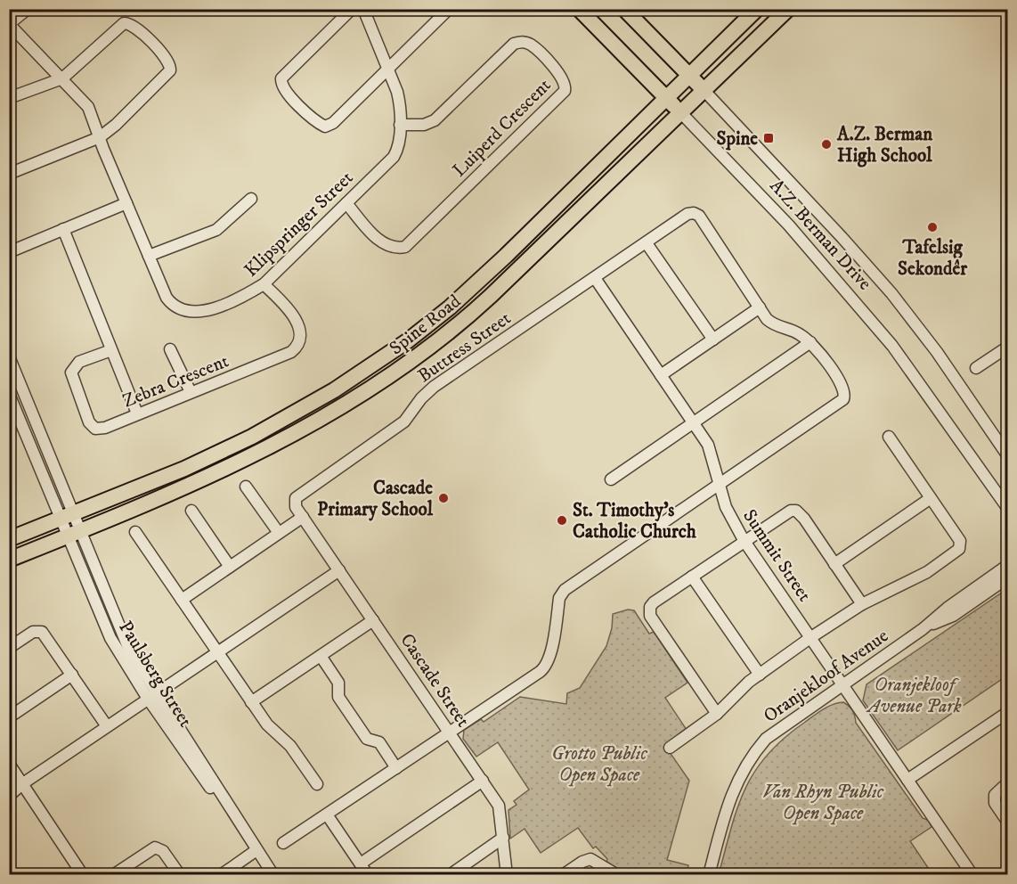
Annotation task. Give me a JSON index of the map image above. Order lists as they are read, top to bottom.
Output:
{
  "streets": {
    "main road": ["A.Z. Berman Drive", "Spine Road"],
    "street": [
      "Luiperd Crescent",
      "Klipspringer Street",
      "Buttress Street",
      "Zebra Crescent",
      "Summit Street",
      "Paulsberg Street",
      "Oranjekloof Avenue",
      "Cascade Street"
    ]
  },
  "crossings": [
    ["Luiperd Crescent", "Klipspringer Street"],
    ["Klipspringer Street", "Zebra Crescent"],
    ["A.Z. Berman Drive", "Spine Road"],
    ["Spine Road", "Paulsberg Street"],
    ["Buttress Street", "Summit Street"],
    ["Buttress Street", "Cascade Street"],
    ["Summit Street", "Oranjekloof Avenue"]
  ],
  "parks": ["Oranjekloof Avenue Park", "Grotto Public Open Space", "Van Rhyn Public Open Space"],
  "places": {
    "transit": ["Spine"],
    "other": [
      "A.Z. Berman High School",
      "Tafelsig Sekondêr",
      "Cascade Primary School",
      "St. Timothy's Catholic Church"
    ]
  }
}
